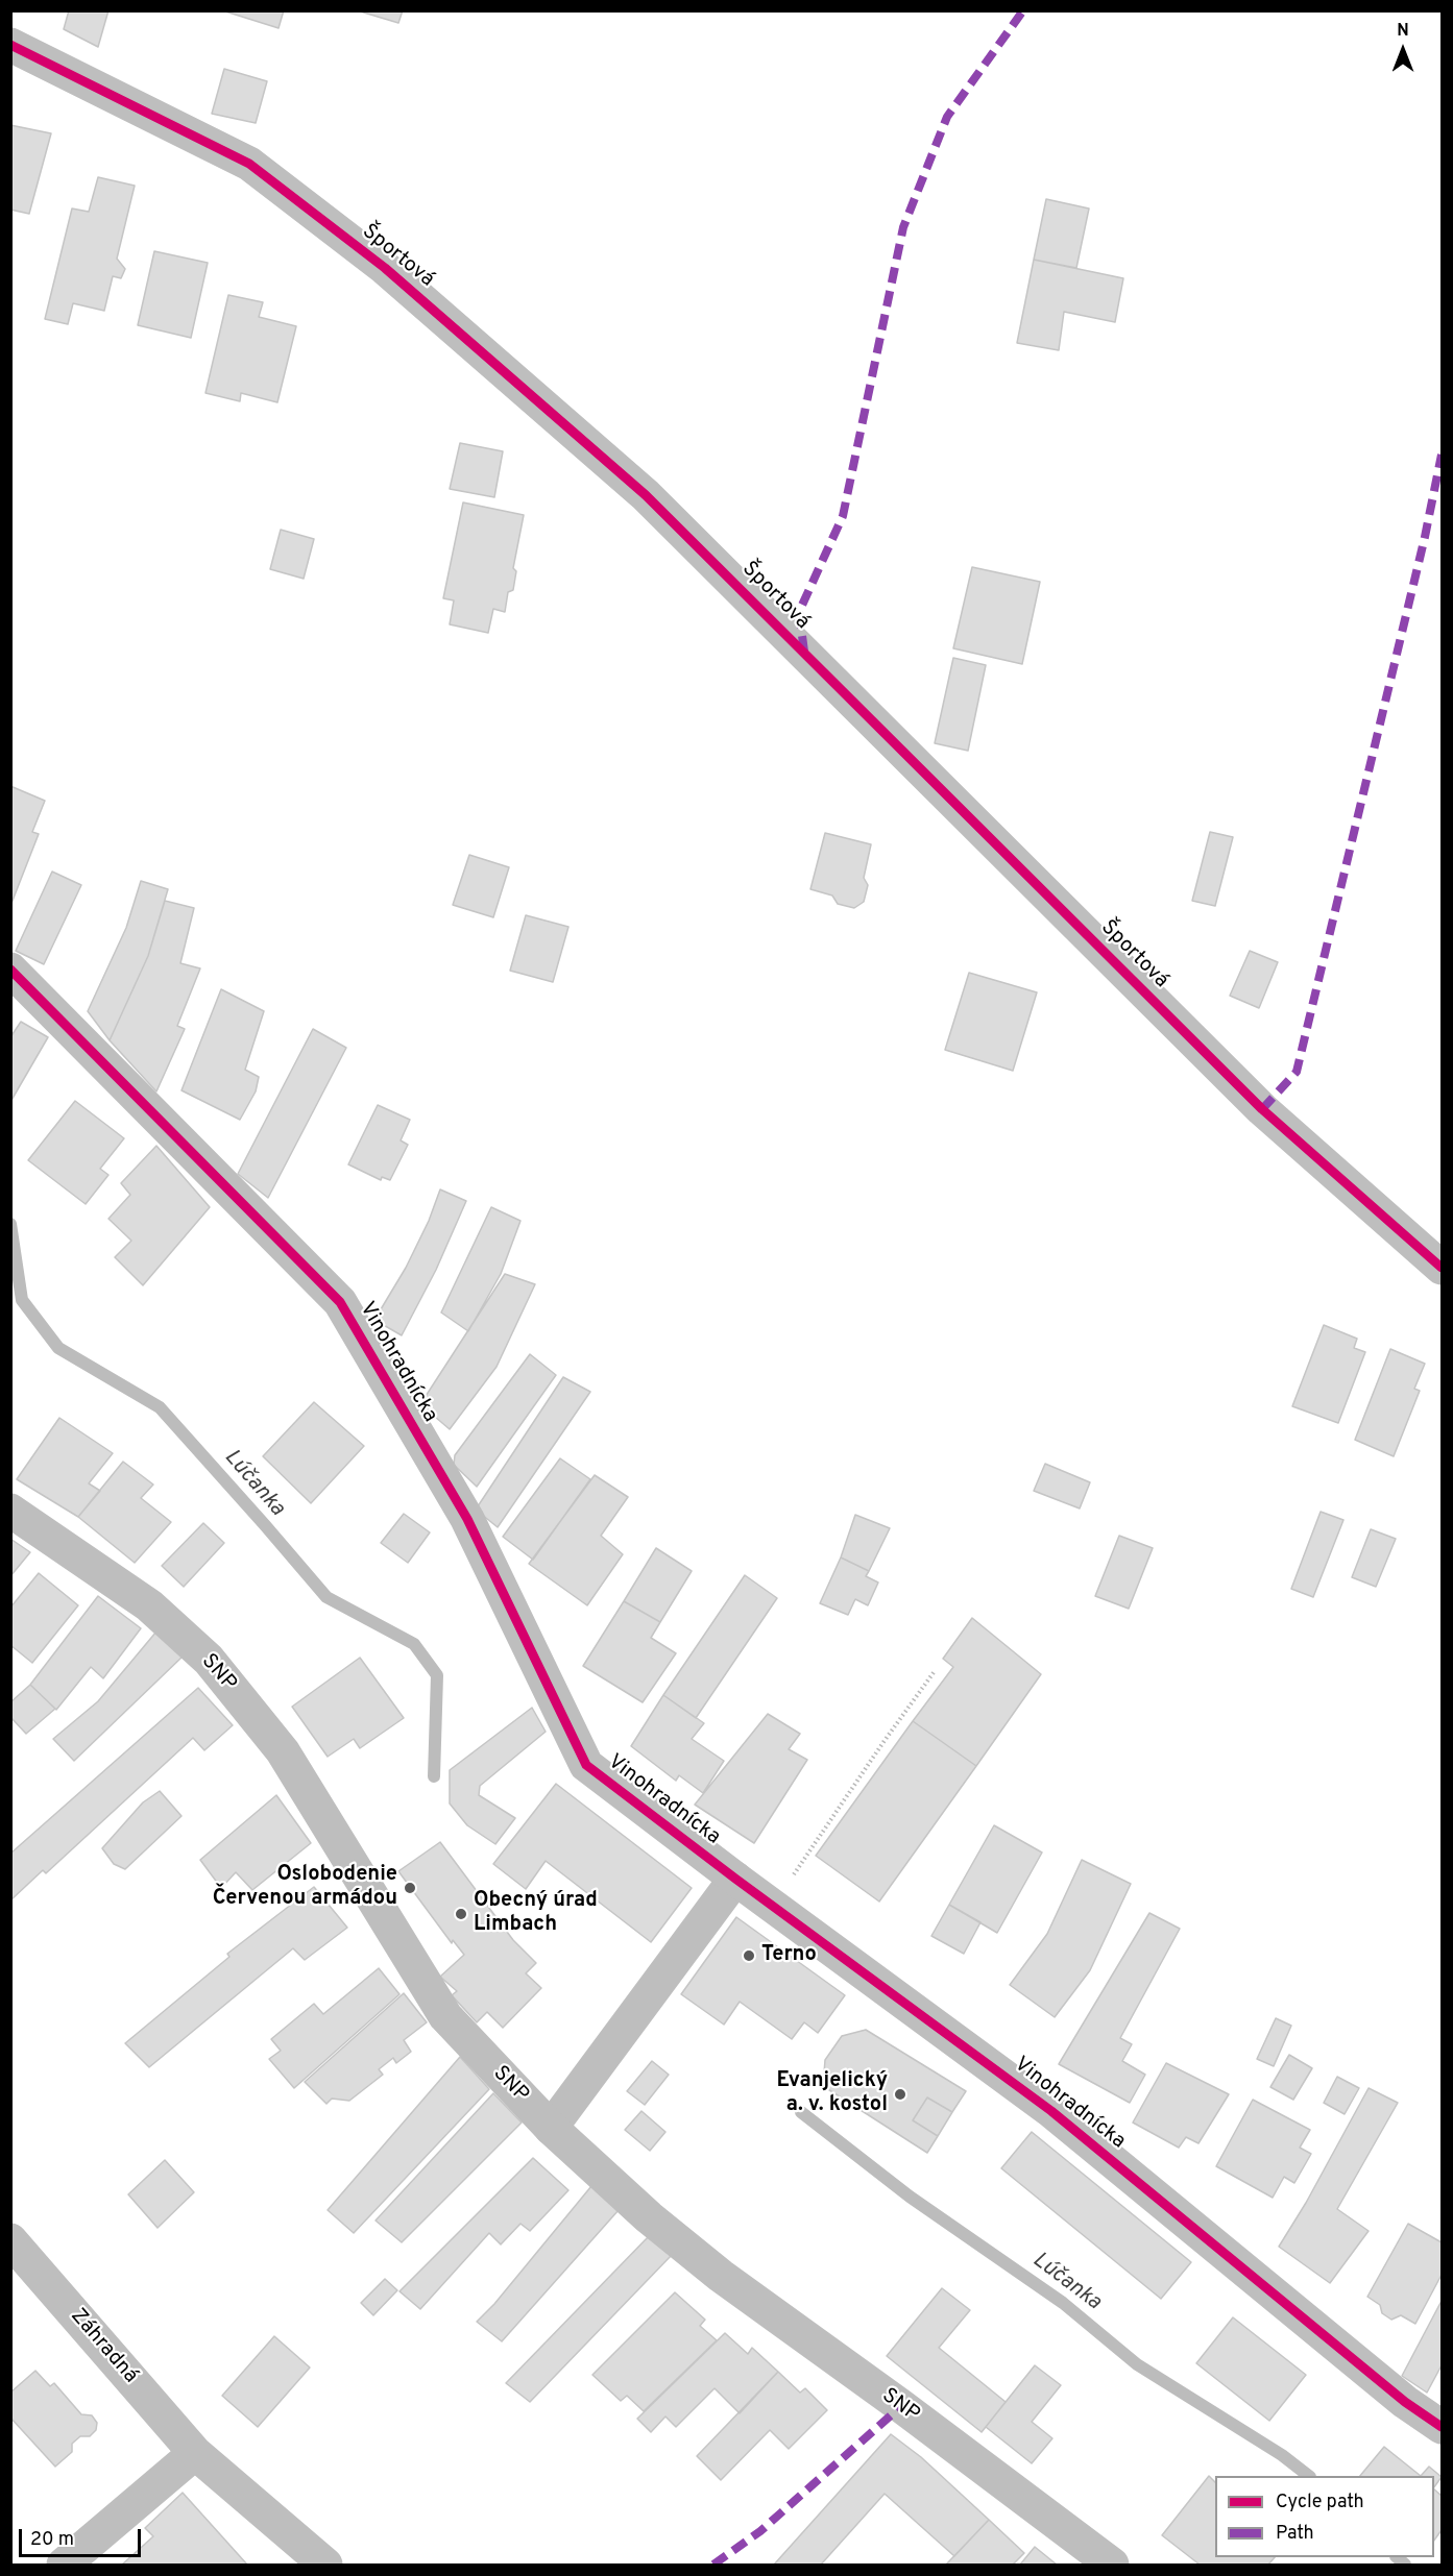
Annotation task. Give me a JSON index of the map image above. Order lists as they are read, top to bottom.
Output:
{
  "streets": {
    "street": [
      "Športová",
      "Vinohradnícka",
      "SNP",
      "Záhradná"
    ]
  },
  "water": ["Lúčanka"],
  "places": [
    "Oslobodenie Červenou armádou",
    "Obecný úrad Limbach",
    "Terno",
    "Evanjelický a. v. kostol"
  ],
  "legend": ["Cycle path", "Path"],
  "scale_bar": "20 m",
  "north": "top"
}
